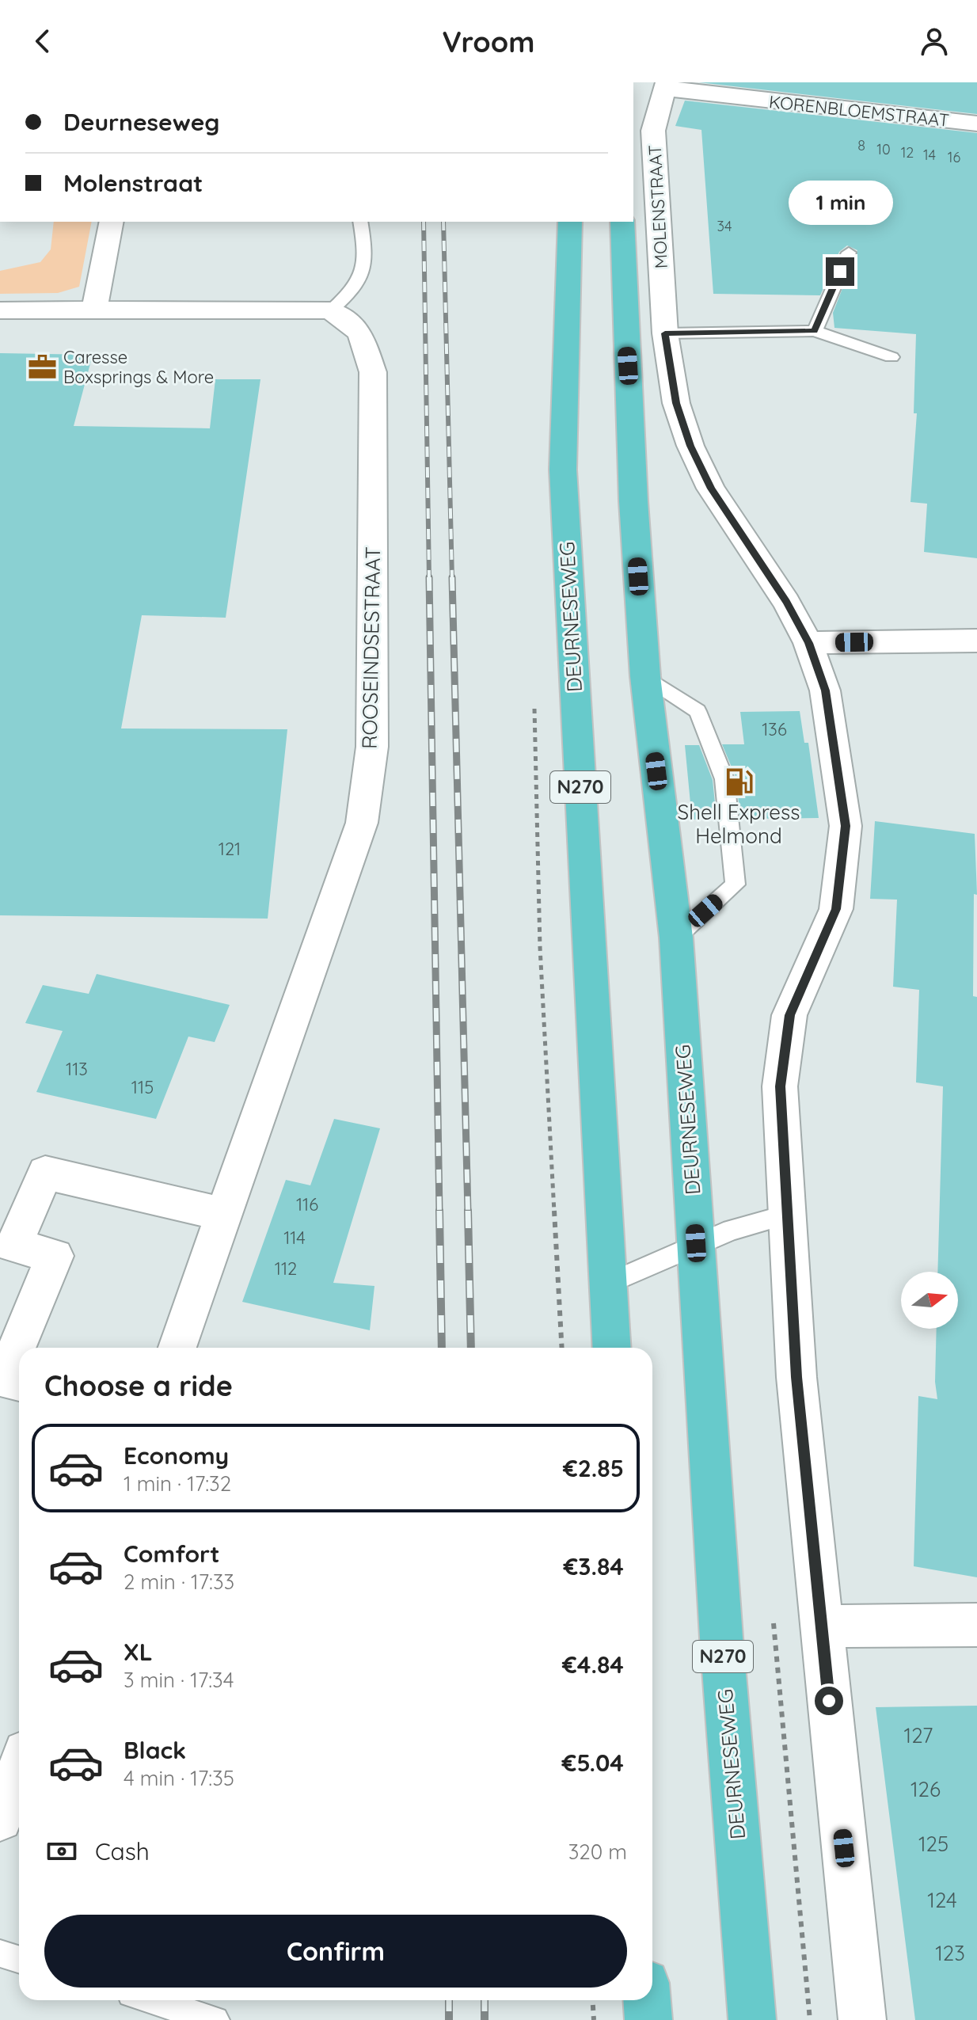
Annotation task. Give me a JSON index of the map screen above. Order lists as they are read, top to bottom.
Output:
{
  "streets": {
    "main road": ["DEURNESEWEG", "N270"],
    "street": ["KORENBLOEMSTRAAT", "MOLENSTRAAT", "ROOSEINDSESTRAAT"]
  },
  "crossings": [
    ["KORENBLOEMSTRAAT", "MOLENSTRAAT"]
  ],
  "places": {
    "office": ["Caresse Boxsprings & More"],
    "fuel station": ["Shell Express Helmond"]
  },
  "house_numbers": [
    "8",
    "10",
    "12",
    "14",
    "16",
    "34",
    "136",
    "121",
    "113",
    "115",
    "116",
    "114",
    "112",
    "127",
    "126",
    "125",
    "124",
    "123"
  ],
  "north": "right",
  "page": {
    "header": "Vroom",
    "banner": ["Deurneseweg", "Molenstraat"],
    "bubble": "1 min",
    "heading": "Choose a ride",
    "list": [
      {
        "name": "Economy",
        "note": "1 min · 17:32",
        "value": "€2.85"
      },
      {
        "name": "Comfort",
        "note": "2 min · 17:33",
        "value": "€3.84"
      },
      {
        "name": "XL",
        "note": "3 min · 17:34",
        "value": "€4.84"
      },
      {
        "name": "Black",
        "note": "4 min · 17:35",
        "value": "€5.04"
      }
    ],
    "pay": ["Cash", "320 m"],
    "buttons": "Confirm"
  }
}
